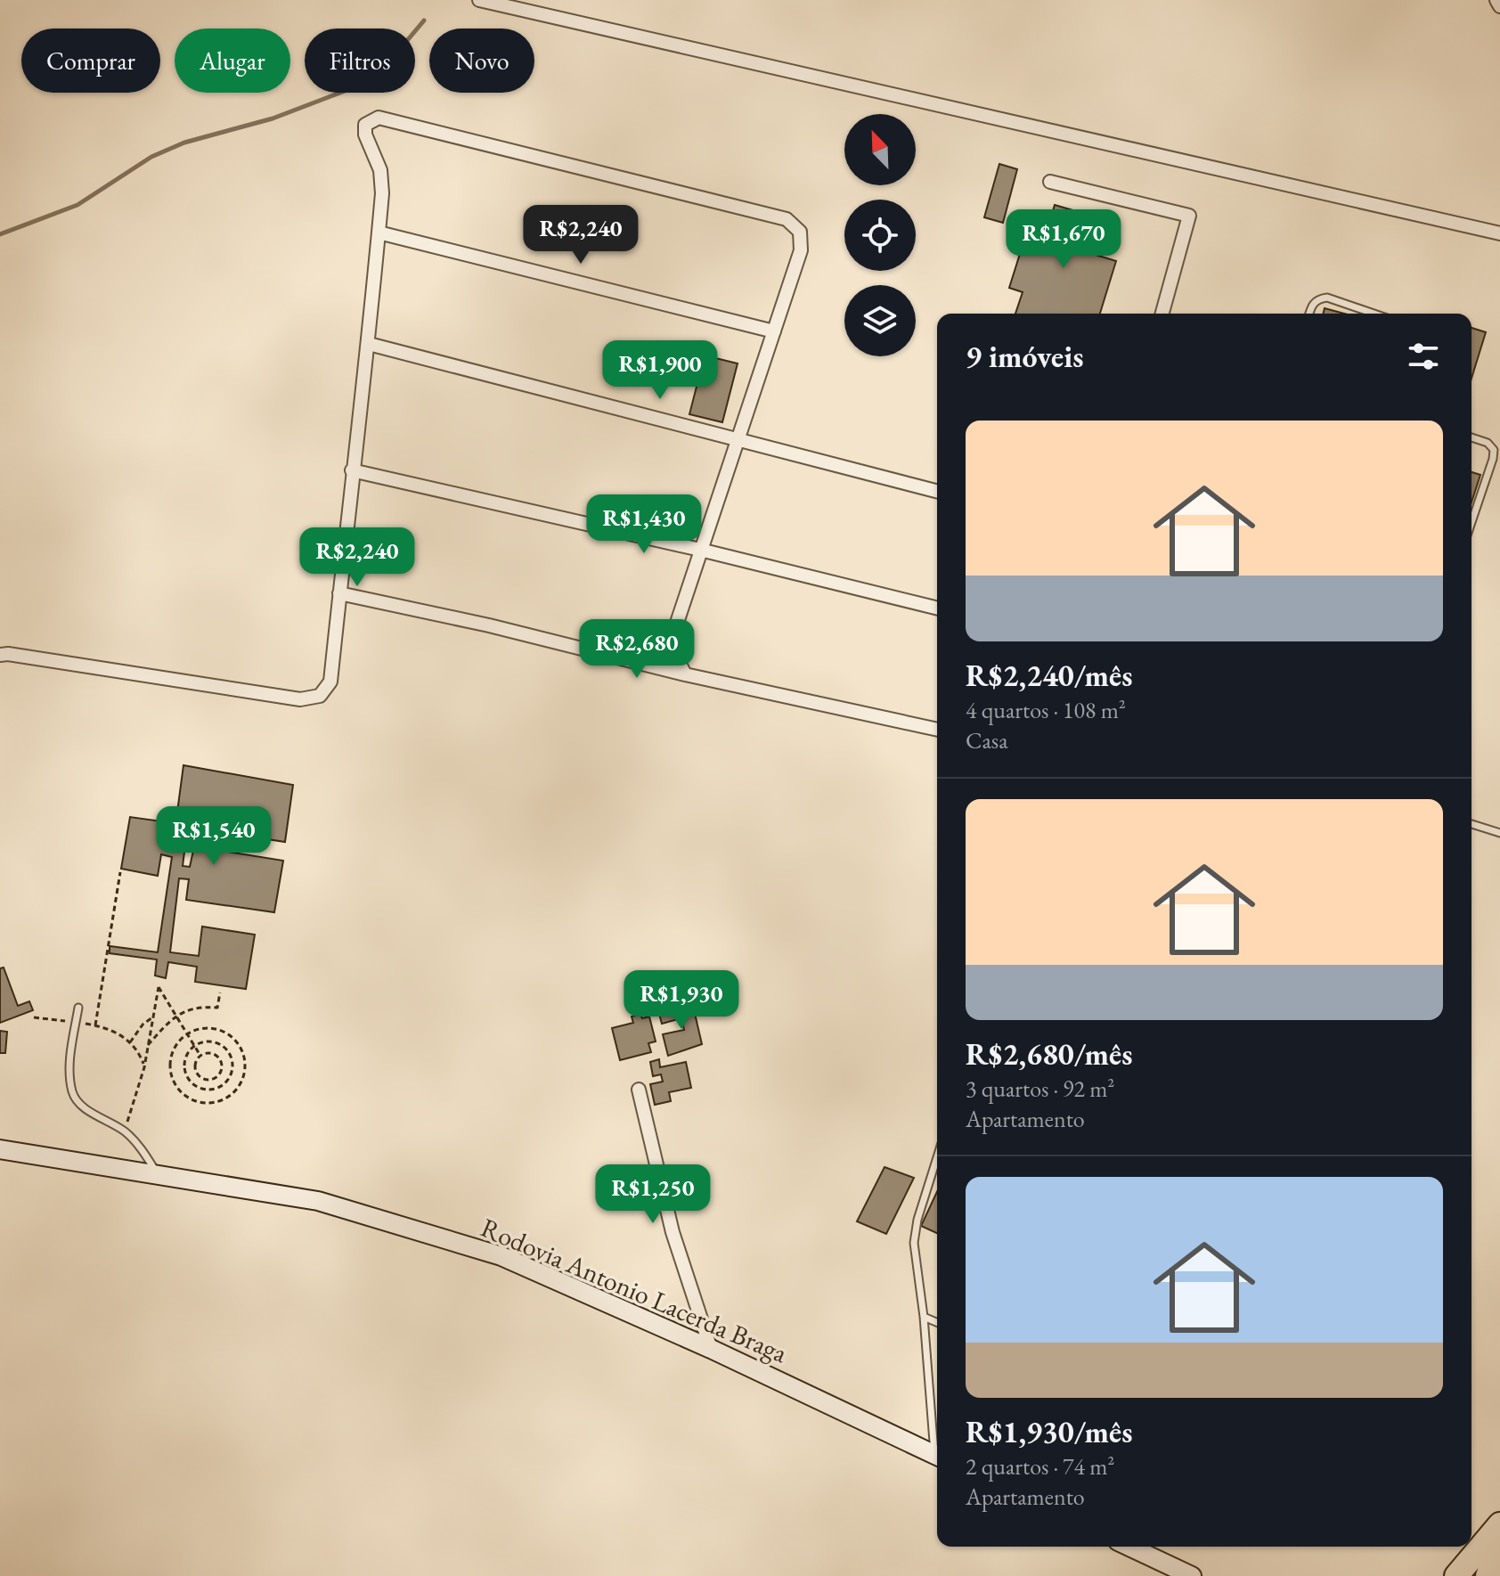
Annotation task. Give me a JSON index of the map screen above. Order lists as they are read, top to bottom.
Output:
{
  "streets": {
    "main road": ["Rodovia Antonio Lacerda Braga"]
  },
  "north": "top left",
  "page": {
    "chip": [
      "Comprar",
      "Alugar",
      "Filtros",
      "Novo"
    ],
    "price": [
      "R$2,240",
      "R$1,670",
      "R$1,900",
      "R$1,430",
      "R$2,240",
      "R$2,680",
      "R$1,540",
      "R$1,930",
      "R$1,250"
    ],
    "heading": "9 imóveis",
    "list": [
      {
        "name": "R$2,240/mês",
        "note": "4 quartos · 108 m² · Casa"
      },
      {
        "name": "R$2,680/mês",
        "note": "3 quartos · 92 m² · Apartamento"
      },
      {
        "name": "R$1,930/mês",
        "note": "2 quartos · 74 m² · Apartamento"
      }
    ]
  }
}
